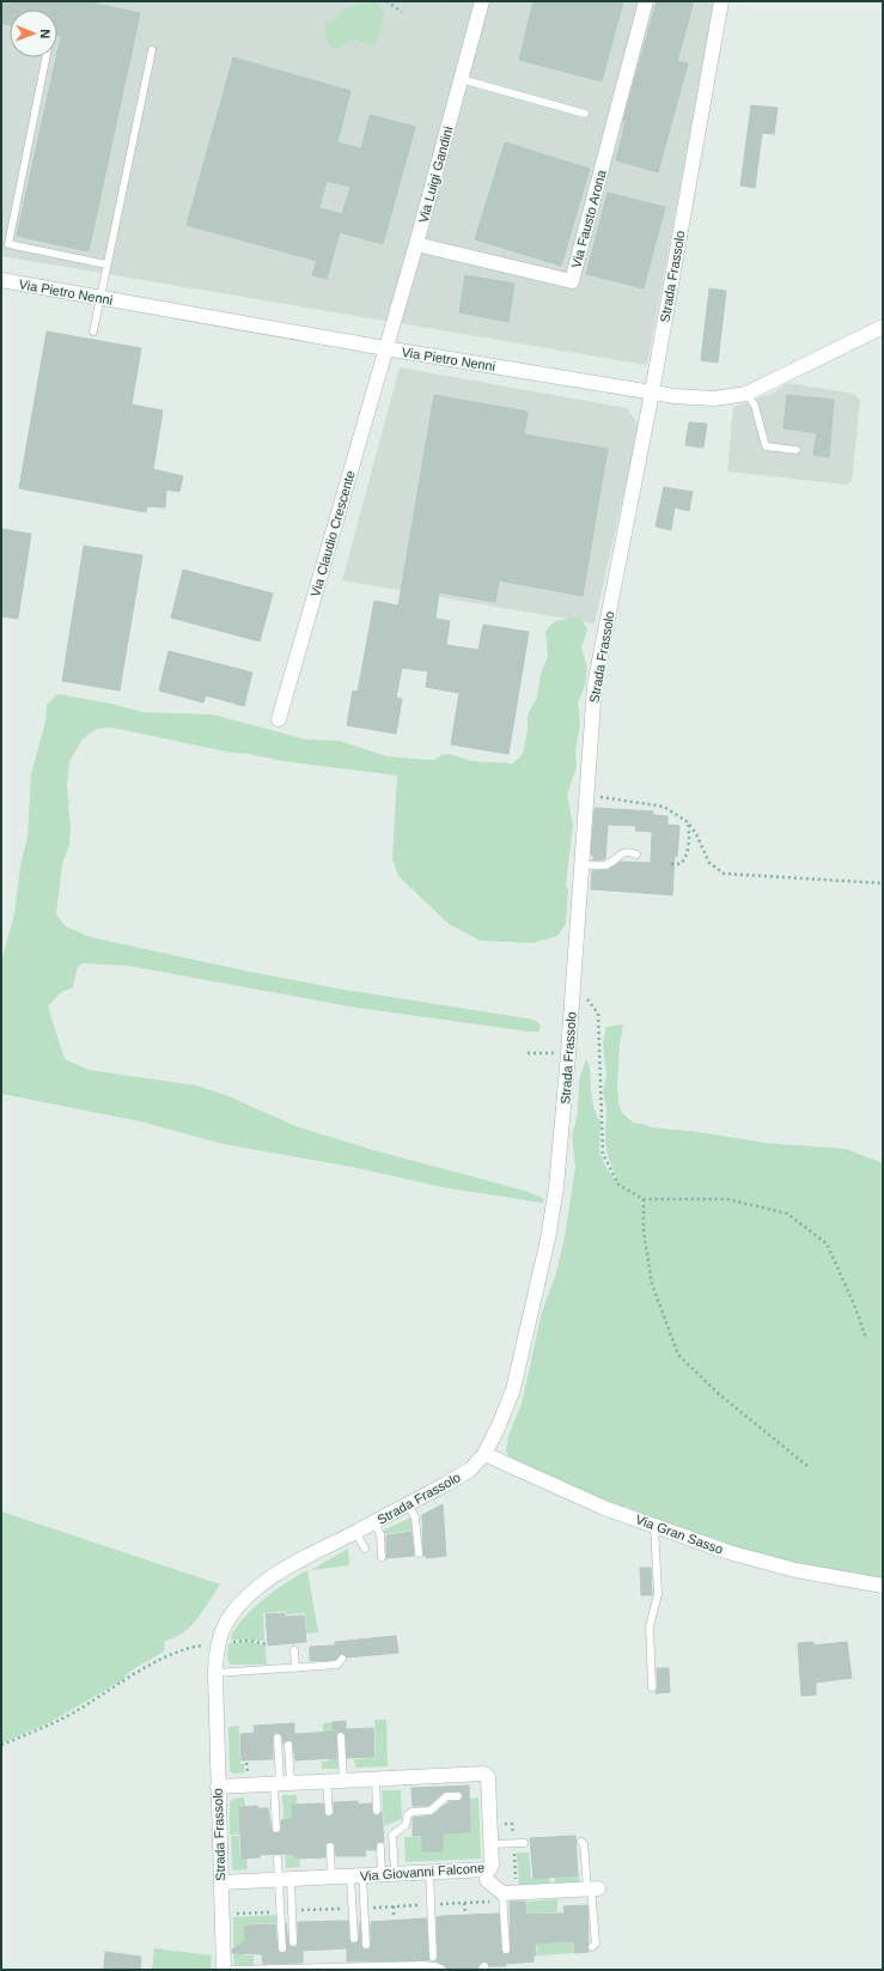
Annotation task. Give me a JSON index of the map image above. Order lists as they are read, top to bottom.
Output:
{
  "streets": {
    "street": [
      "Via Luigi Gandini",
      "Via Fausto Arona",
      "Strada Frassolo",
      "Via Pietro Nenni",
      "Via Claudio Crescente",
      "Via Gran Sasso",
      "Via Giovanni Falcone"
    ]
  },
  "crossings": [
    ["Via Luigi Gandini", "Via Fausto Arona"],
    ["Via Luigi Gandini", "Via Pietro Nenni"],
    ["Via Luigi Gandini", "Via Claudio Crescente"],
    ["Strada Frassolo", "Via Pietro Nenni"],
    ["Strada Frassolo", "Via Gran Sasso"],
    ["Strada Frassolo", "Via Giovanni Falcone"],
    ["Via Pietro Nenni", "Via Claudio Crescente"]
  ],
  "north": "right"
}
